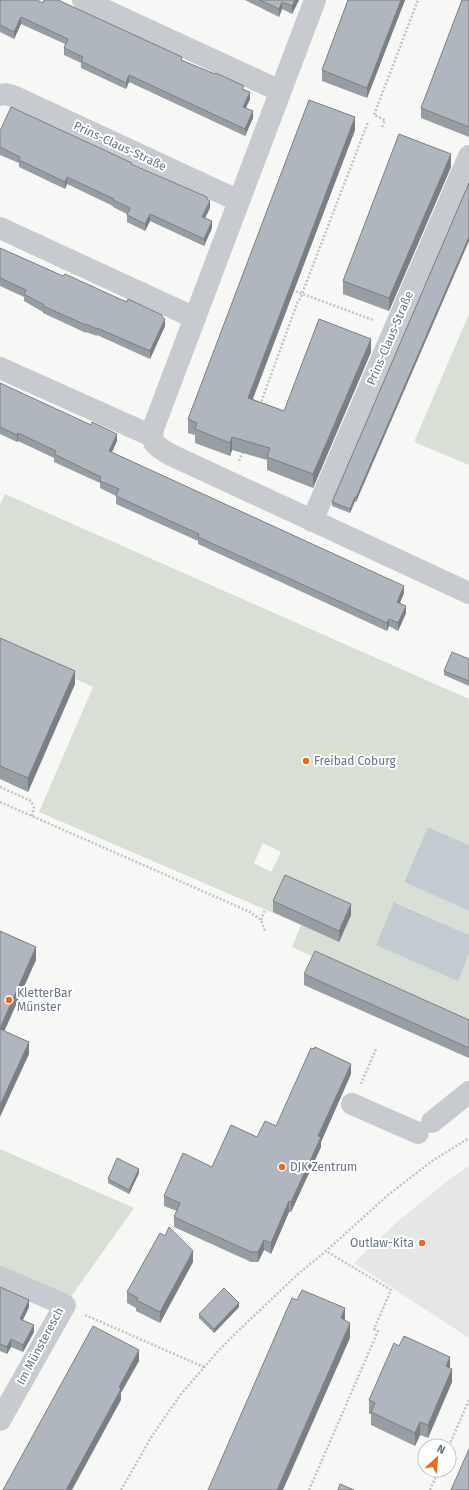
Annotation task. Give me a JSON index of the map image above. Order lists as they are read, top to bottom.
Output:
{
  "streets": {
    "street": ["Prins-Claus-Straße", "Im Münsteresch"]
  },
  "places": [
    "Freibad Coburg",
    "KletterBar Münster",
    "DJK Zentrum",
    "Outlaw-Kita"
  ],
  "north": "top right"
}
